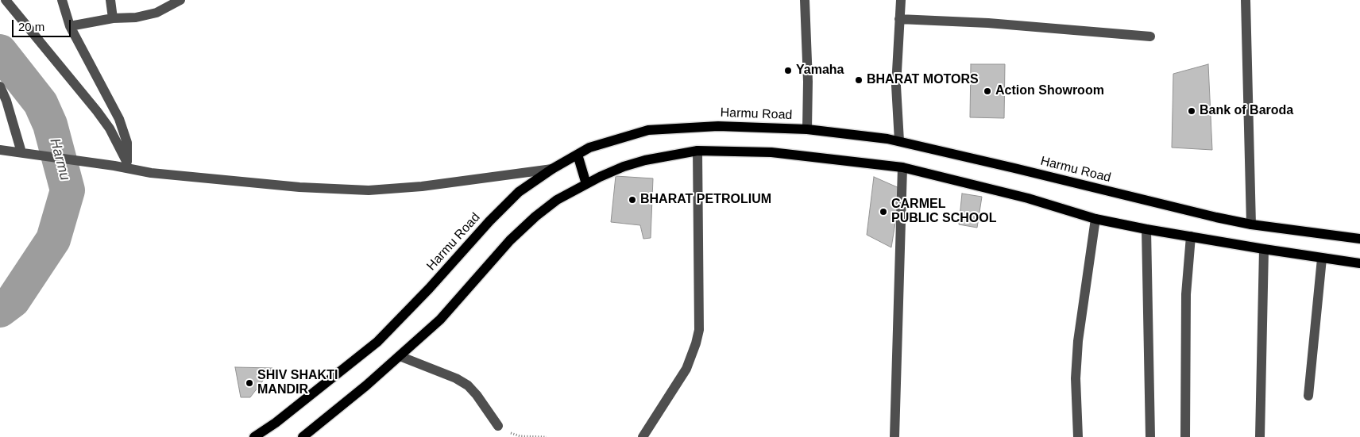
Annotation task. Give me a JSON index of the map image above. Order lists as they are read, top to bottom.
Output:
{
  "streets": {
    "main road": ["Harmu Road"]
  },
  "water": ["Harmu"],
  "places": [
    "Yamaha",
    "BHARAT MOTORS",
    "Action Showroom",
    "Bank of Baroda",
    "BHARAT PETROLIUM",
    "CARMEL PUBLIC SCHOOL",
    "SHIV SHAKTI MANDIR"
  ],
  "scale_bar": "20 m"
}
